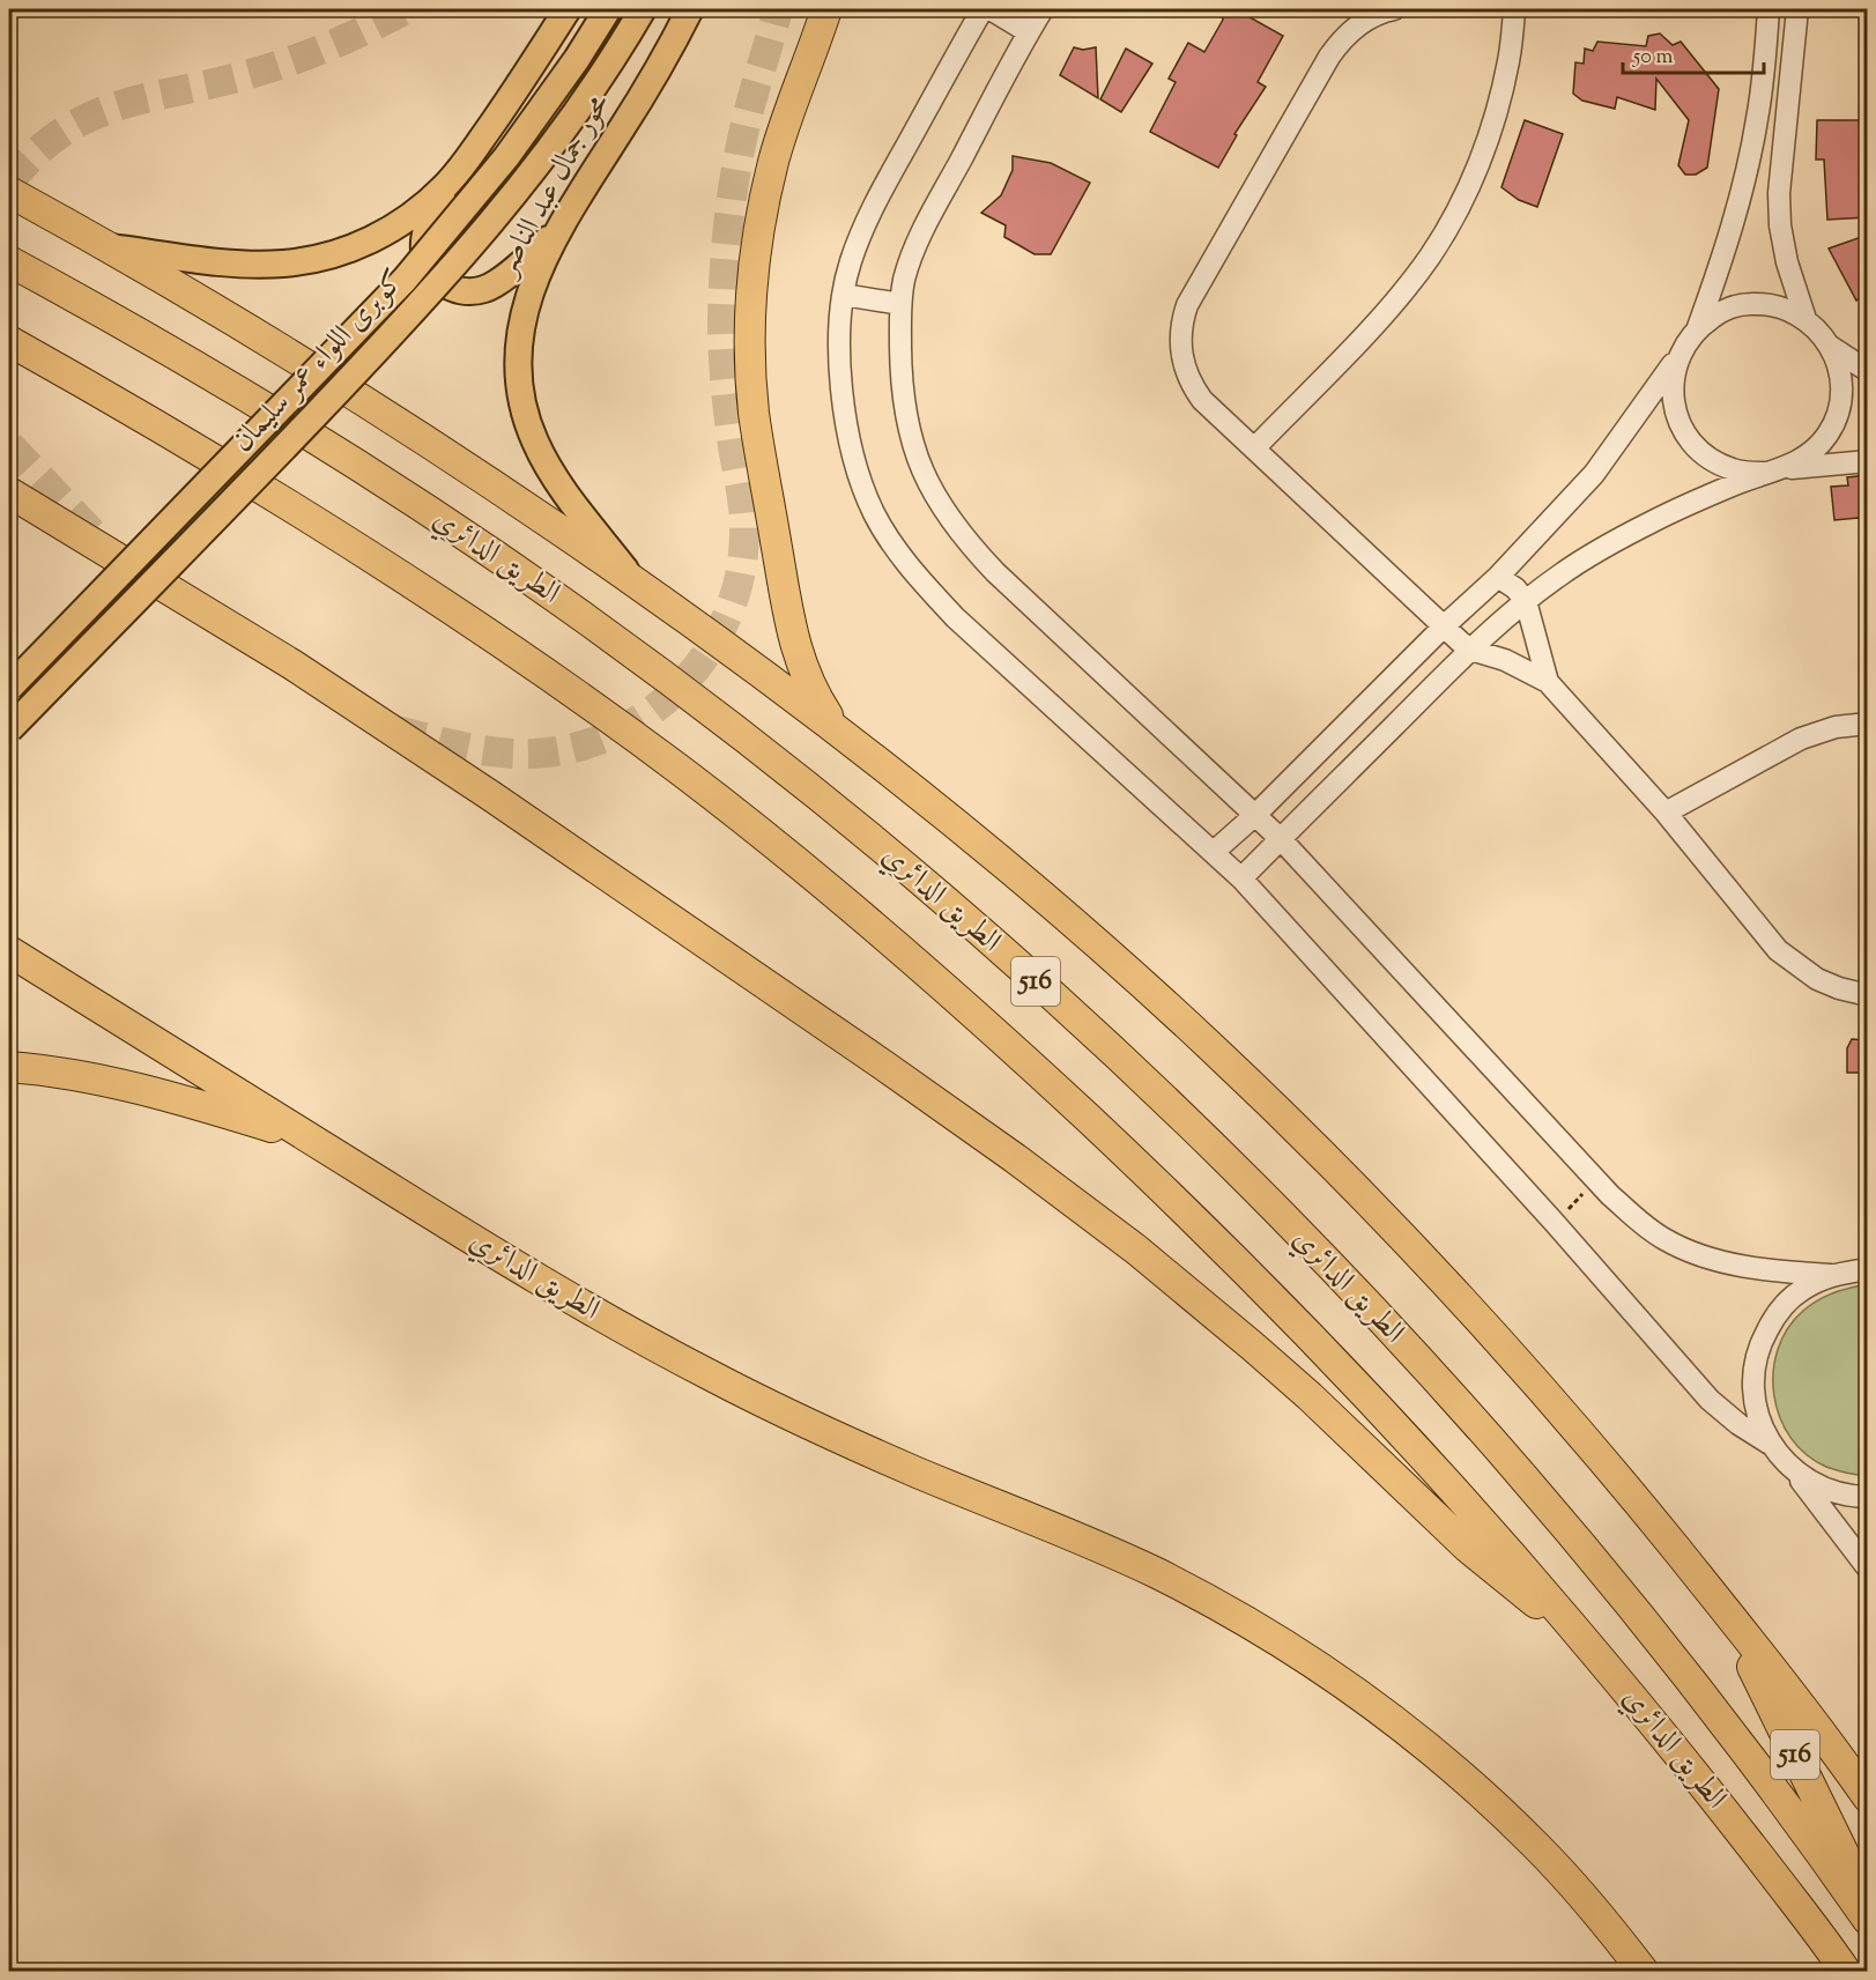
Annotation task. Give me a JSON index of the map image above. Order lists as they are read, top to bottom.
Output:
{
  "streets": {
    "highway": ["الطريق الدائري", "516"],
    "main road": ["محور جمال عبد الناصر", "كوبرى اللواء عمر سليمان"]
  },
  "crossings": [
    ["محور جمال عبد الناصر", "الطريق الدائري"],
    ["الطريق الدائري", "516"]
  ],
  "scale_bar": "50 m"
}
